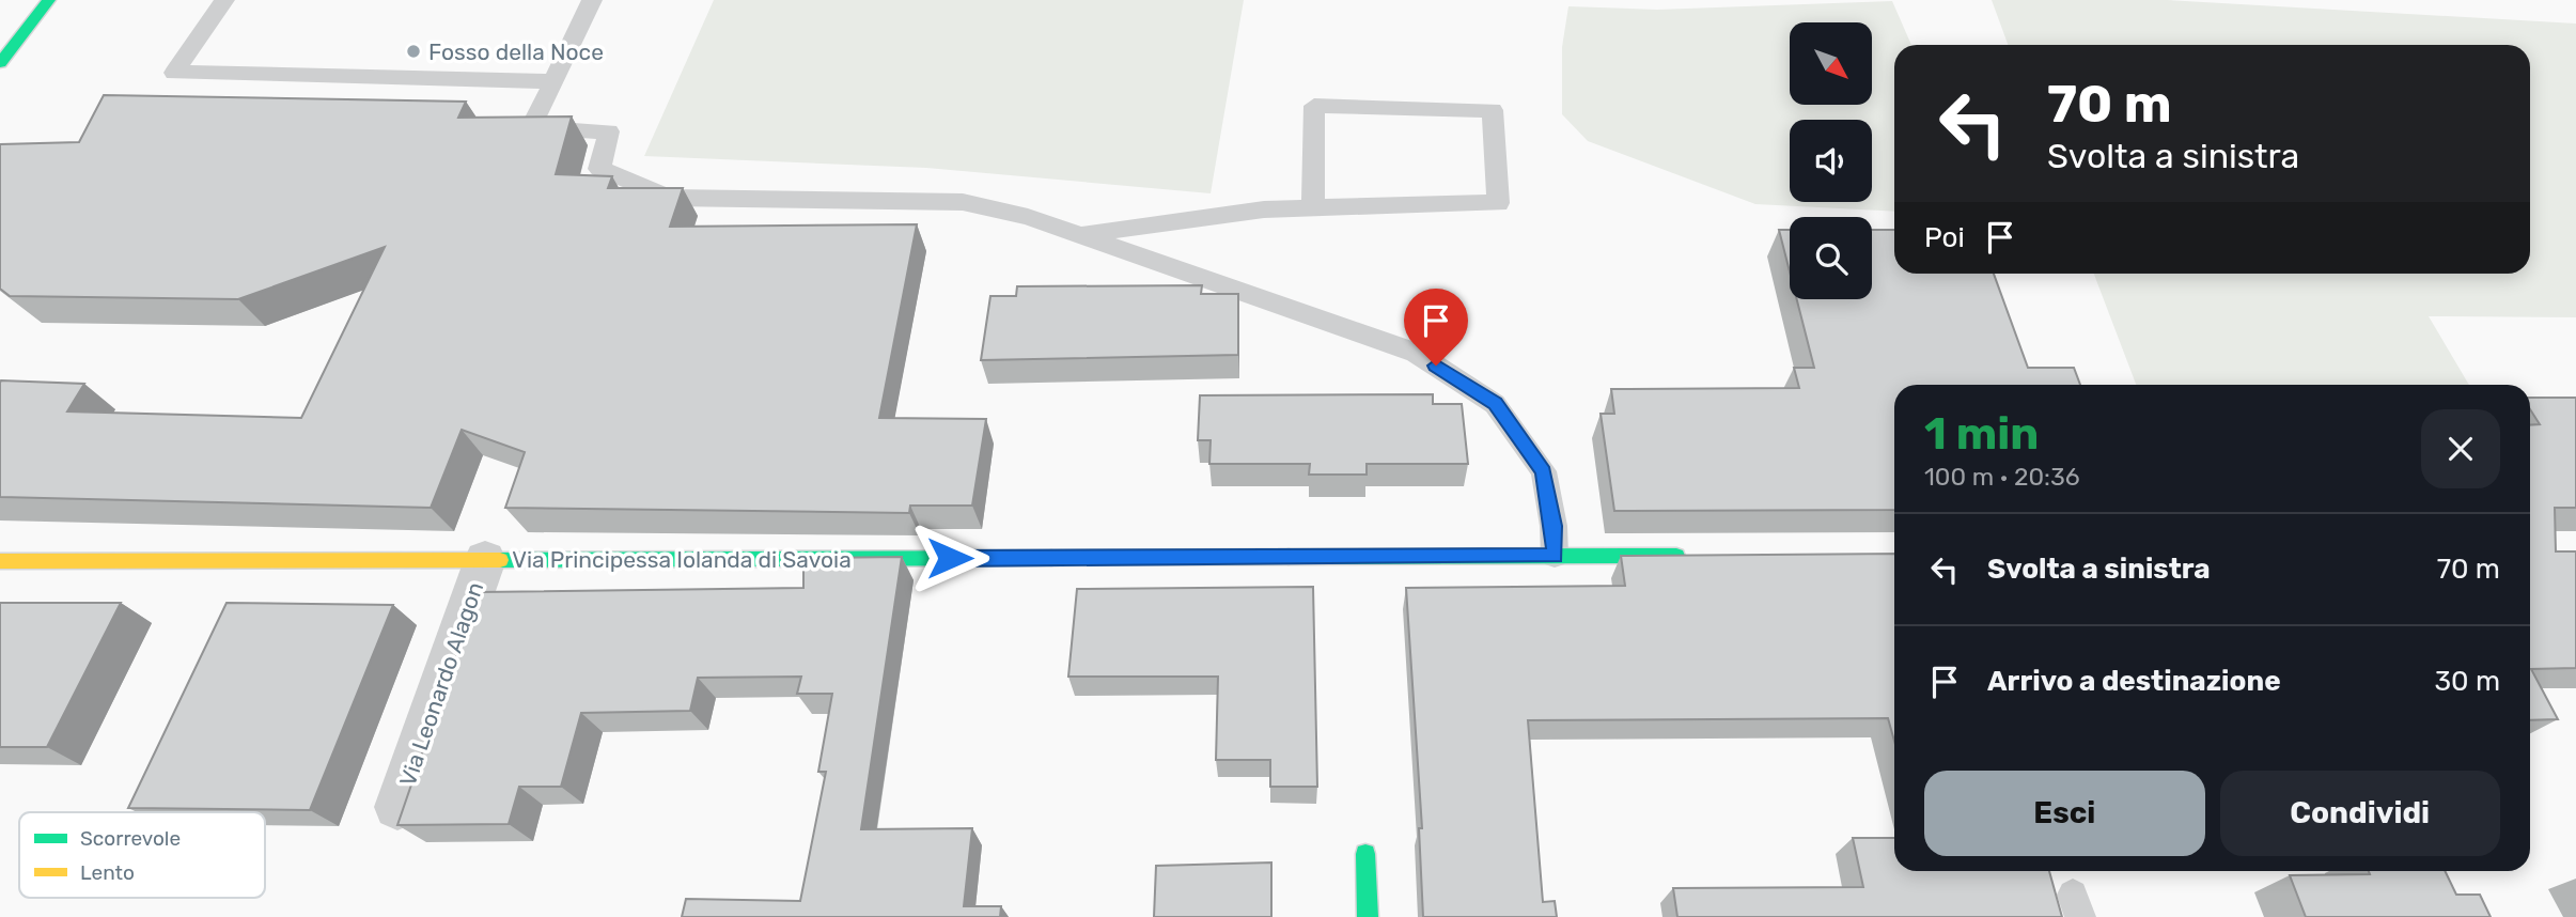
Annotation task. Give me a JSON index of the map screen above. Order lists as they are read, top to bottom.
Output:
{
  "streets": {
    "street": ["Via Principessa Iolanda di Savoia", "Via Leonardo Alagon"]
  },
  "crossings": [
    ["Via Principessa Iolanda di Savoia", "Via Leonardo Alagon"]
  ],
  "places": ["Fosso della Noce"],
  "legend": ["Scorrevole", "Lento"],
  "north": "bottom right",
  "page": {
    "turn": ["70 m", "Svolta a sinistra"],
    "then": "Poi",
    "heading": ["1 min", "100 m · 20:36"],
    "list": [
      {
        "name": "Svolta a sinistra",
        "value": "70 m"
      },
      {
        "name": "Arrivo a destinazione",
        "value": "30 m"
      }
    ],
    "buttons": ["Esci", "Condividi"]
  }
}
